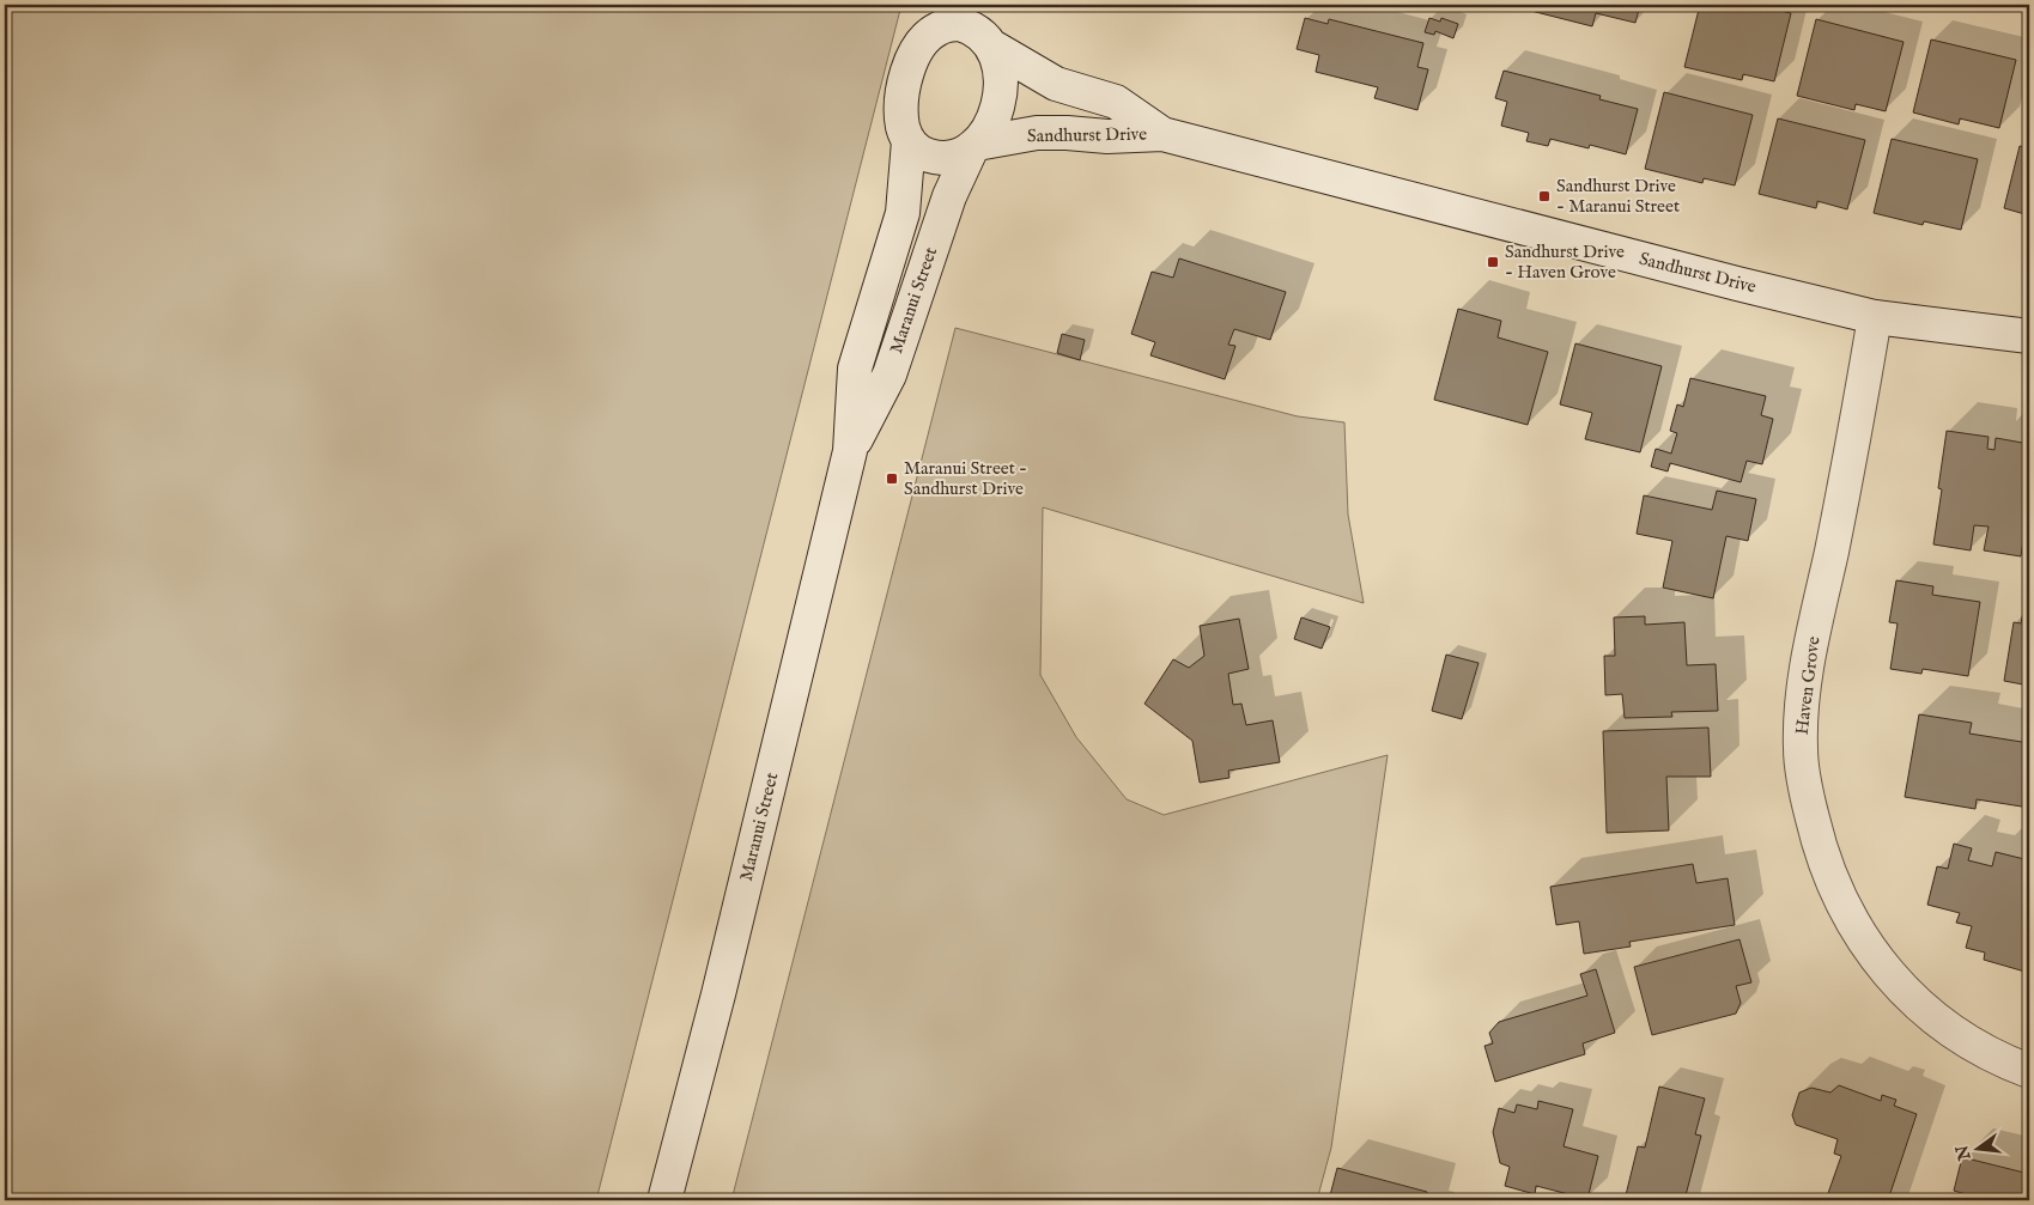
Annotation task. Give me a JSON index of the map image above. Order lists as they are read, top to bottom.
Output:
{
  "streets": {
    "main road": ["Sandhurst Drive", "Maranui Street", "Haven Grove"]
  },
  "crossings": [
    ["Sandhurst Drive", "Maranui Street"],
    ["Sandhurst Drive", "Haven Grove"]
  ],
  "places": {
    "transit": ["Sandhurst Drive - Maranui Street", "Sandhurst Drive - Haven Grove", "Maranui Street - Sandhurst Drive"]
  },
  "north": "left"
}
